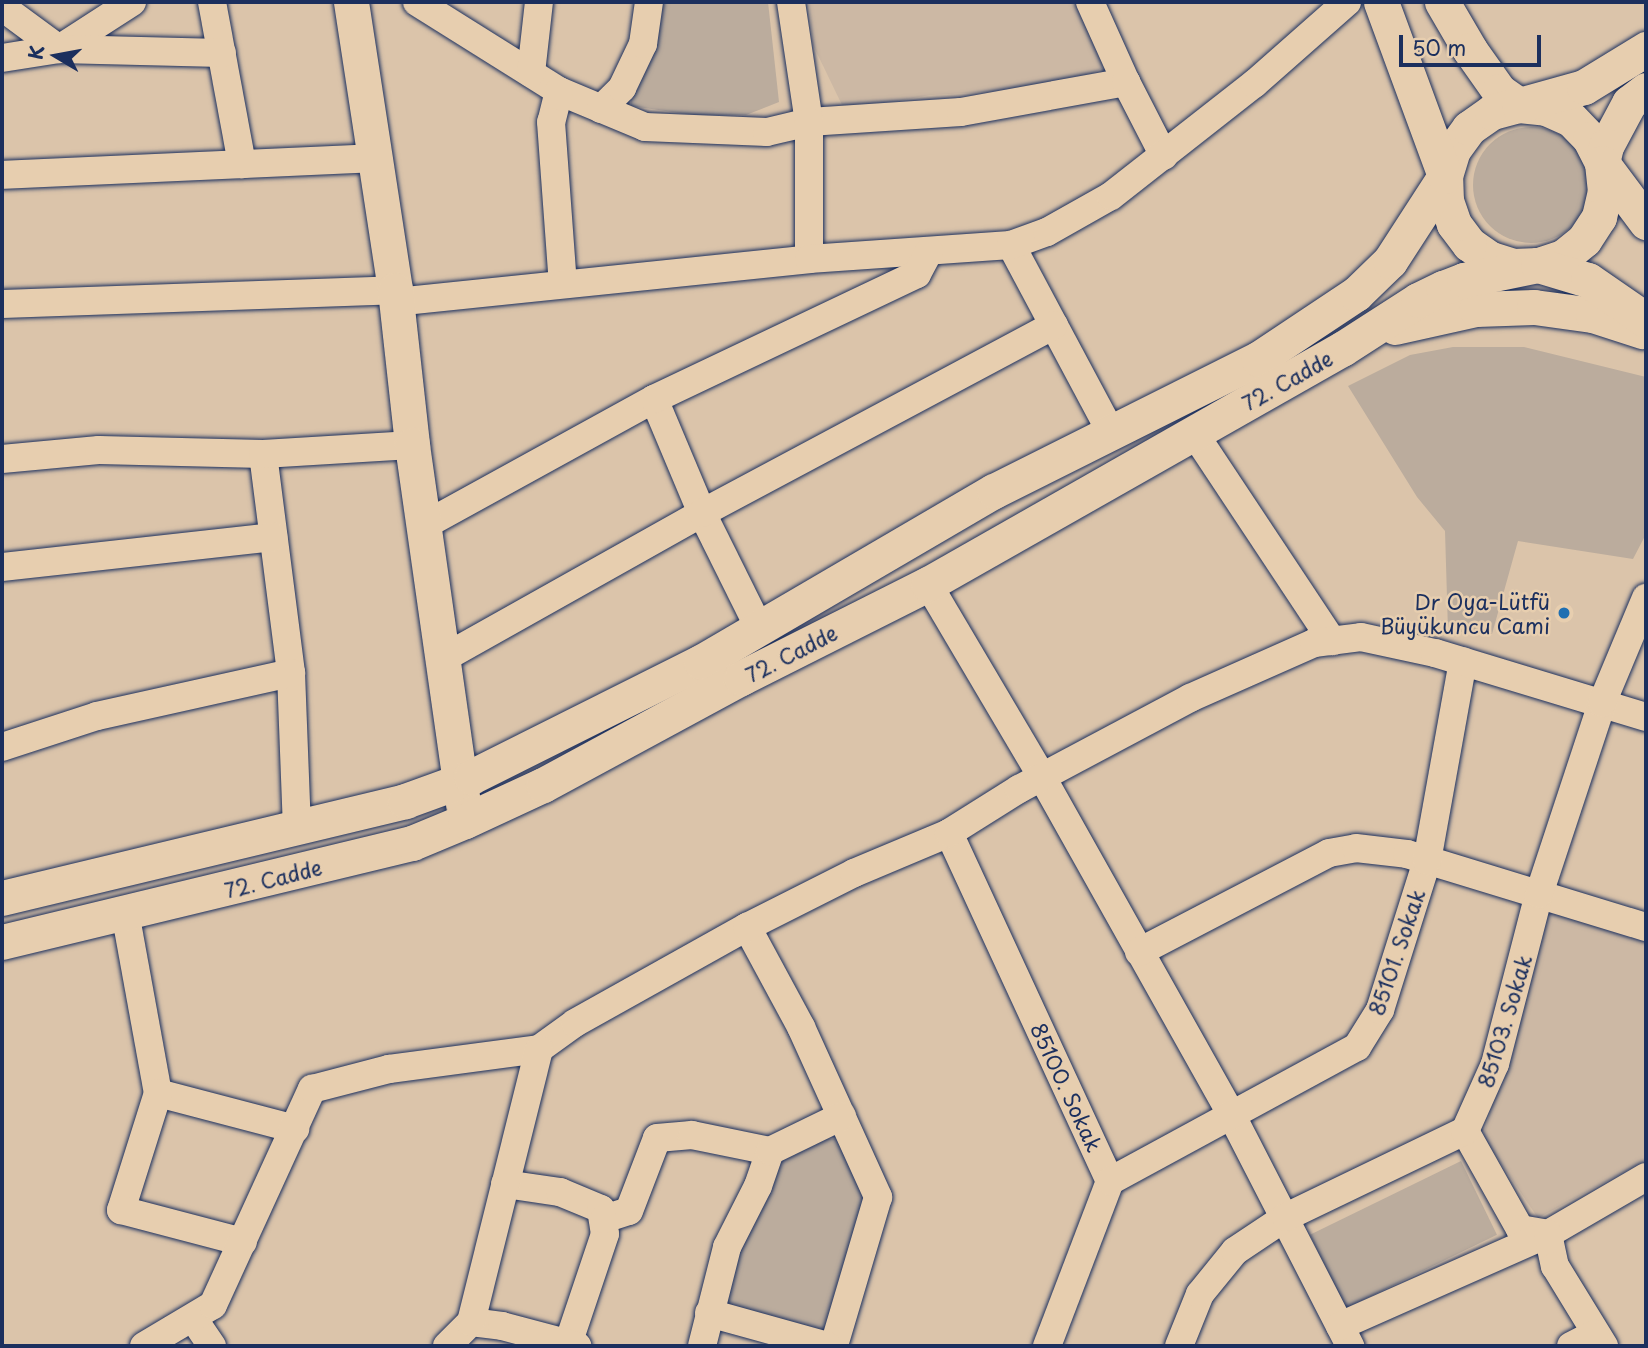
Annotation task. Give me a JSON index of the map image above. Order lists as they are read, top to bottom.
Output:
{
  "streets": {
    "main road": ["72. Cadde"],
    "street": ["85101. Sokak", "85103. Sokak", "85100. Sokak"]
  },
  "crossings": [
    ["85101. Sokak", "85100. Sokak"]
  ],
  "places": ["Dr Oya-Lütfü Büyükuncu Cami"],
  "scale_bar": "50 m",
  "north": "left"
}
